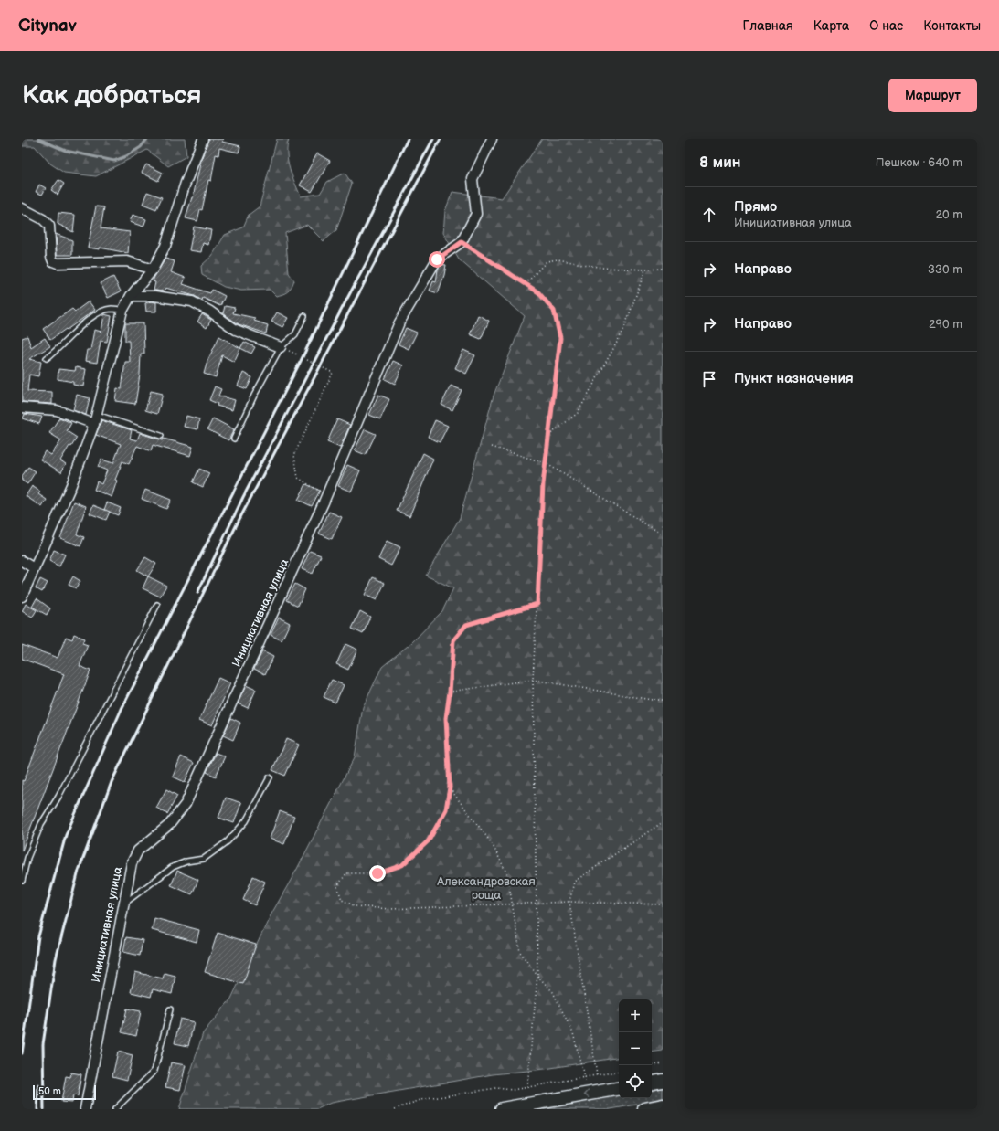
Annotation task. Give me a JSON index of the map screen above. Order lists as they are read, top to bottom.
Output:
{
  "streets": {
    "street": ["Инициативная улица"]
  },
  "parks": ["Александровская роща"],
  "scale_bar": "50 m",
  "page": {
    "header": "Citynav",
    "nav": [
      "Главная",
      "Карта",
      "О нас",
      "Контакты"
    ],
    "buttons": "Маршрут",
    "title": "Как добраться",
    "heading": ["8 мин", "Пешком · 640 m"],
    "list": [
      ["Прямо", "Инициативная улица", "20 m"],
      ["Направо", "330 m"],
      ["Направо", "290 m"],
      "Пункт назначения"
    ],
    "map_buttons": ["+", "−"],
    "scale": "50 m"
  }
}
